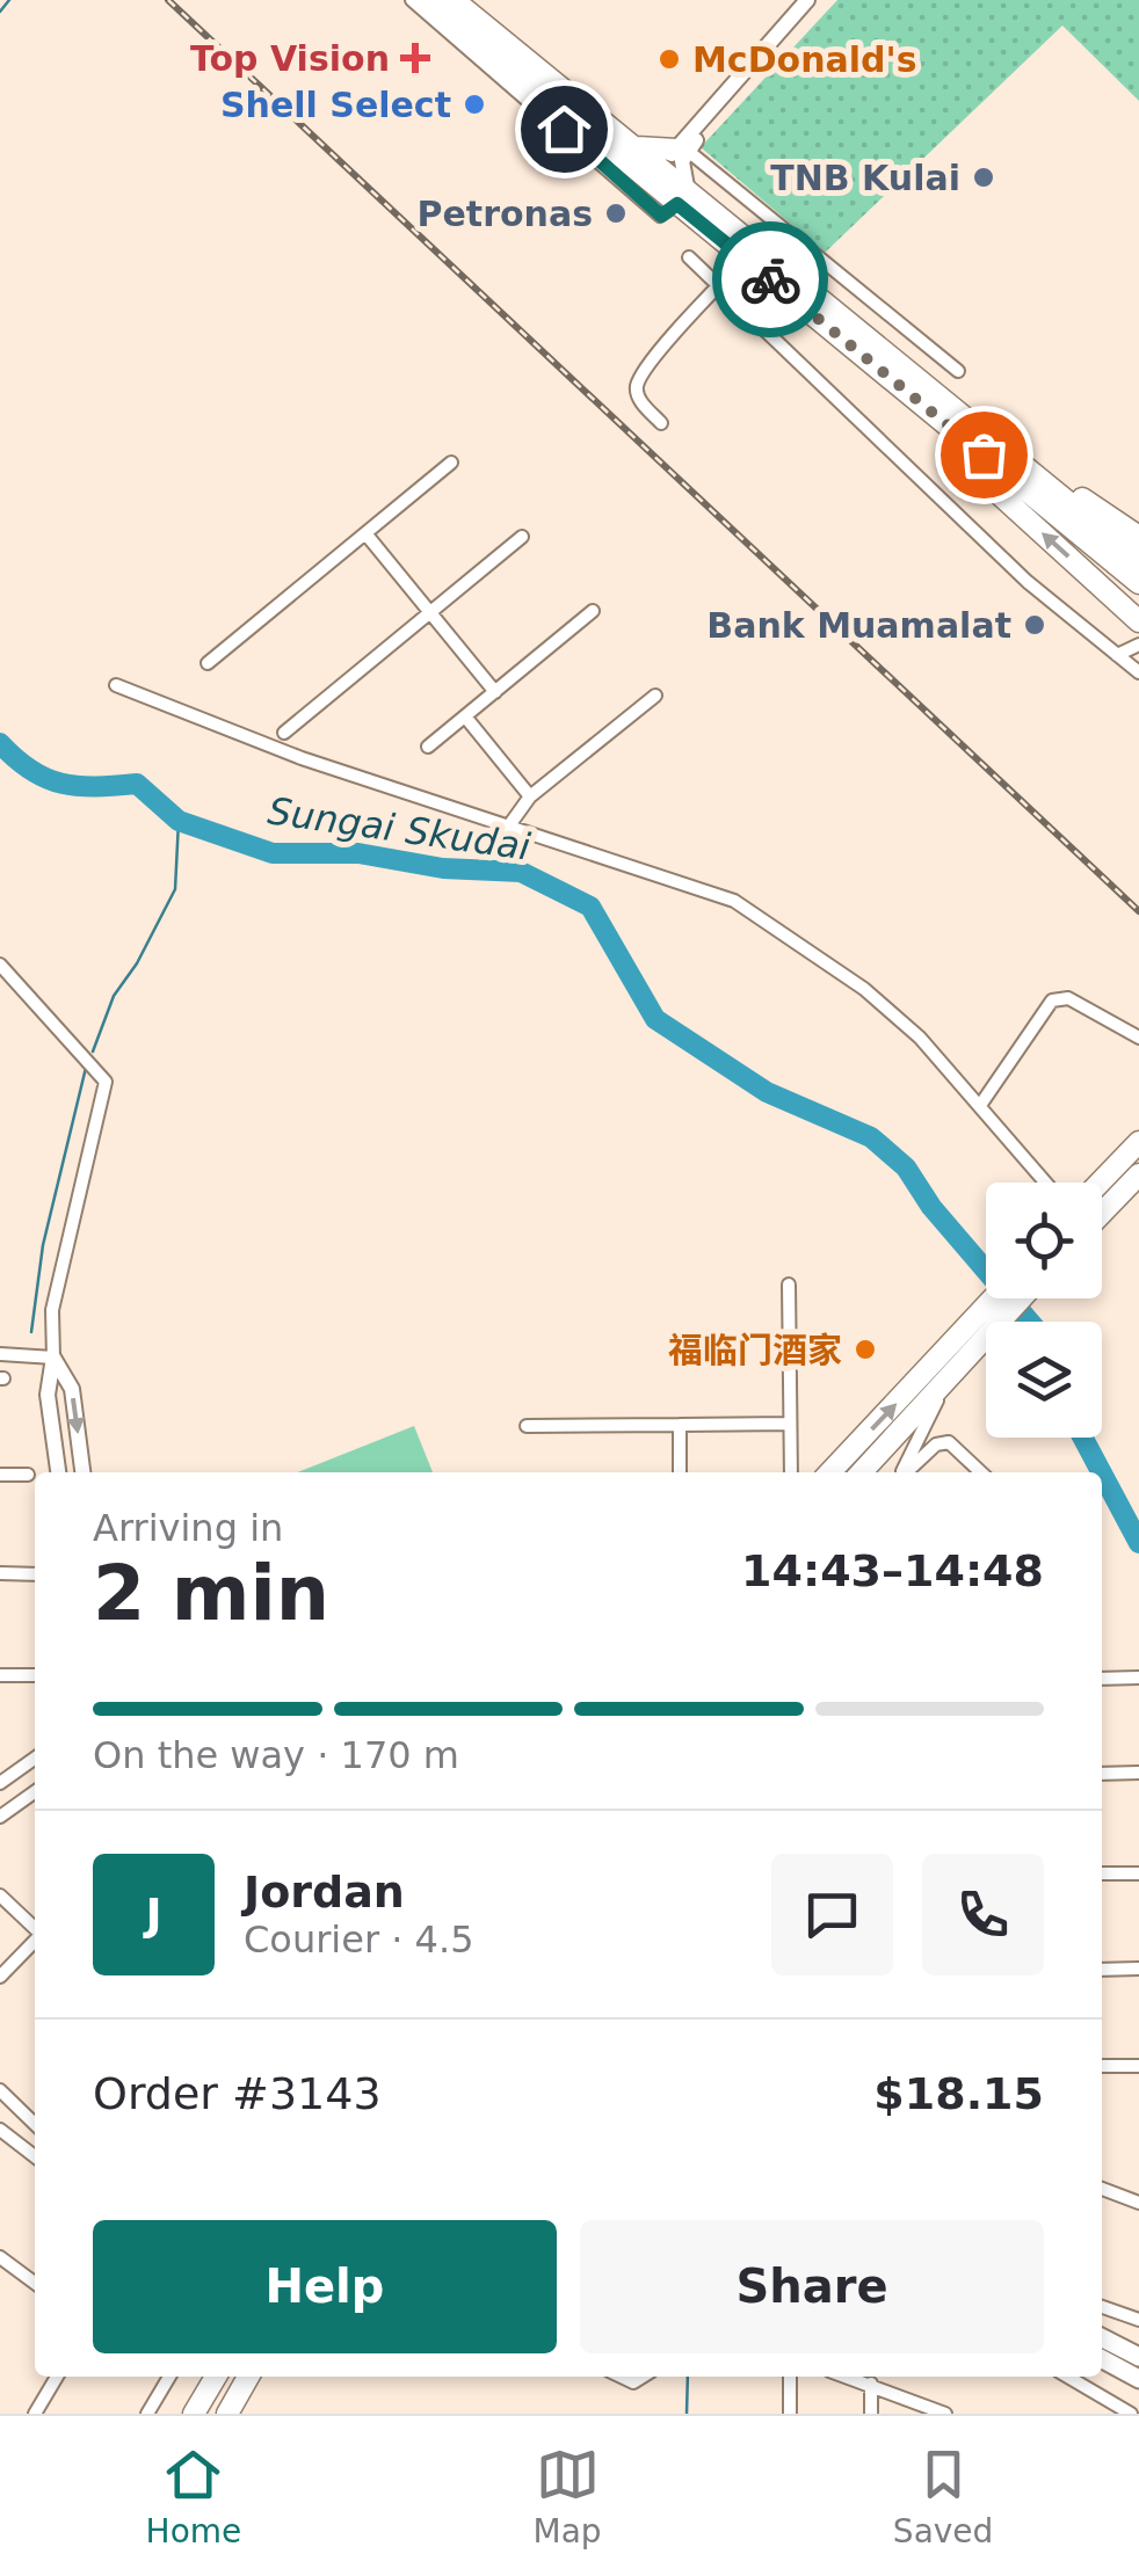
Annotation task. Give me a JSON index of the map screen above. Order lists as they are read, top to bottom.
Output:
{
  "water": ["Sungai Skudai"],
  "places": {
    "health": ["Top Vision"],
    "other": [
      "McDonald's",
      "Shell Select",
      "TNB Kulai",
      "Petronas",
      "Bank Muamalat",
      "福临门酒家"
    ]
  },
  "page": {
    "heading": ["2 min", "Arriving in", "14:43–14:48"],
    "panel": [
      "Jordan",
      "Courier · 4.5",
      "Order #3143",
      "$18.15"
    ],
    "bar": "On the way · 170 m",
    "round": "J",
    "buttons": ["Help", "Share"],
    "tabs": ["Home", "Map", "Saved"]
  }
}
